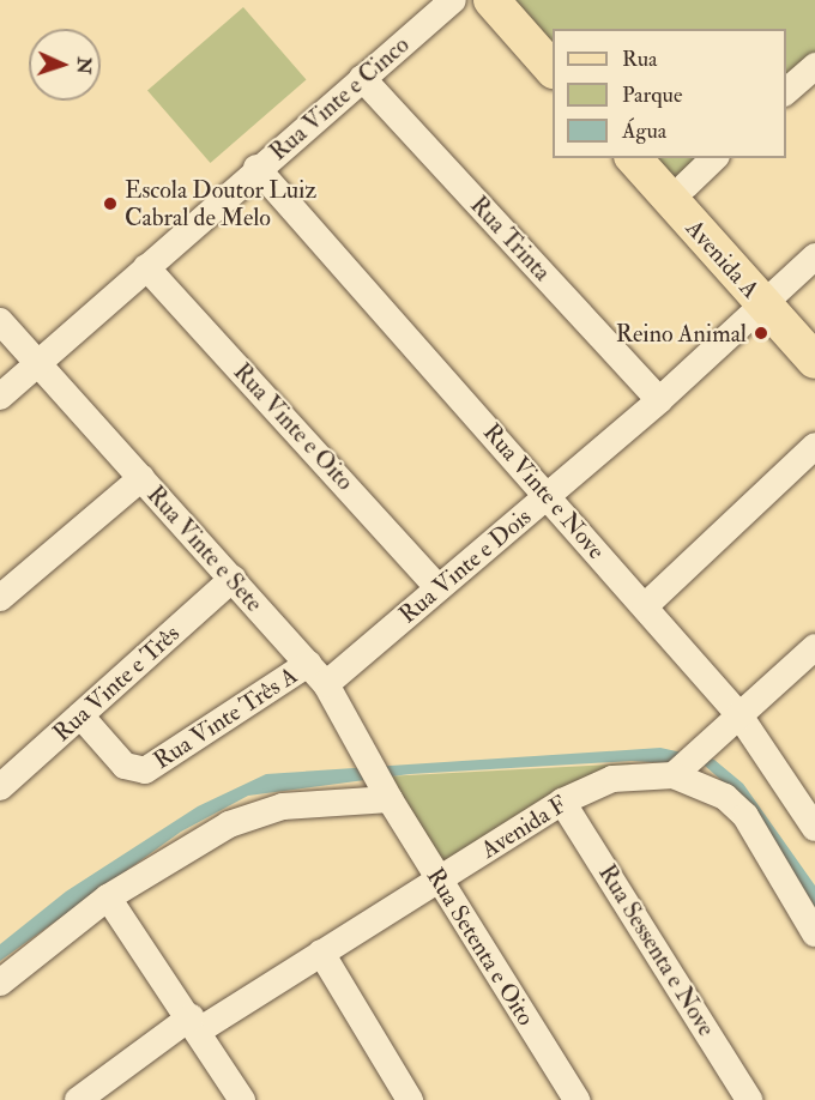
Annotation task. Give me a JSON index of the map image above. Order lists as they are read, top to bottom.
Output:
{
  "streets": {
    "main road": ["Avenida A"],
    "street": [
      "Rua Vinte e Cinco",
      "Rua Trinta",
      "Rua Vinte e Oito",
      "Rua Vinte e Nove",
      "Rua Vinte e Sete",
      "Rua Vinte e Dois",
      "Rua Vinte e Três",
      "Rua Vinte Três A",
      "Avenida F",
      "Rua Setenta e Oito",
      "Rua Sessenta e Nove"
    ]
  },
  "crossings": [
    ["Rua Vinte e Cinco", "Rua Trinta"],
    ["Rua Vinte e Cinco", "Rua Vinte e Oito"],
    ["Rua Vinte e Cinco", "Rua Vinte e Nove"],
    ["Rua Vinte e Cinco", "Rua Vinte e Sete"],
    ["Rua Trinta", "Rua Vinte e Dois"],
    ["Avenida A", "Rua Vinte e Dois"],
    ["Rua Vinte e Oito", "Rua Vinte e Dois"],
    ["Rua Vinte e Nove", "Rua Vinte e Dois"],
    ["Rua Vinte e Sete", "Rua Vinte e Dois"],
    ["Rua Vinte e Sete", "Rua Vinte e Três"],
    ["Rua Vinte e Sete", "Rua Vinte Três A"],
    ["Rua Vinte e Sete", "Rua Setenta e Oito"],
    ["Rua Vinte e Três", "Rua Vinte Três A"],
    ["Avenida F", "Rua Setenta e Oito"],
    ["Avenida F", "Rua Sessenta e Nove"]
  ],
  "places": ["Escola Doutor Luiz Cabral de Melo", "Reino Animal"],
  "legend": ["Rua", "Parque", "Água"],
  "north": "right"
}
